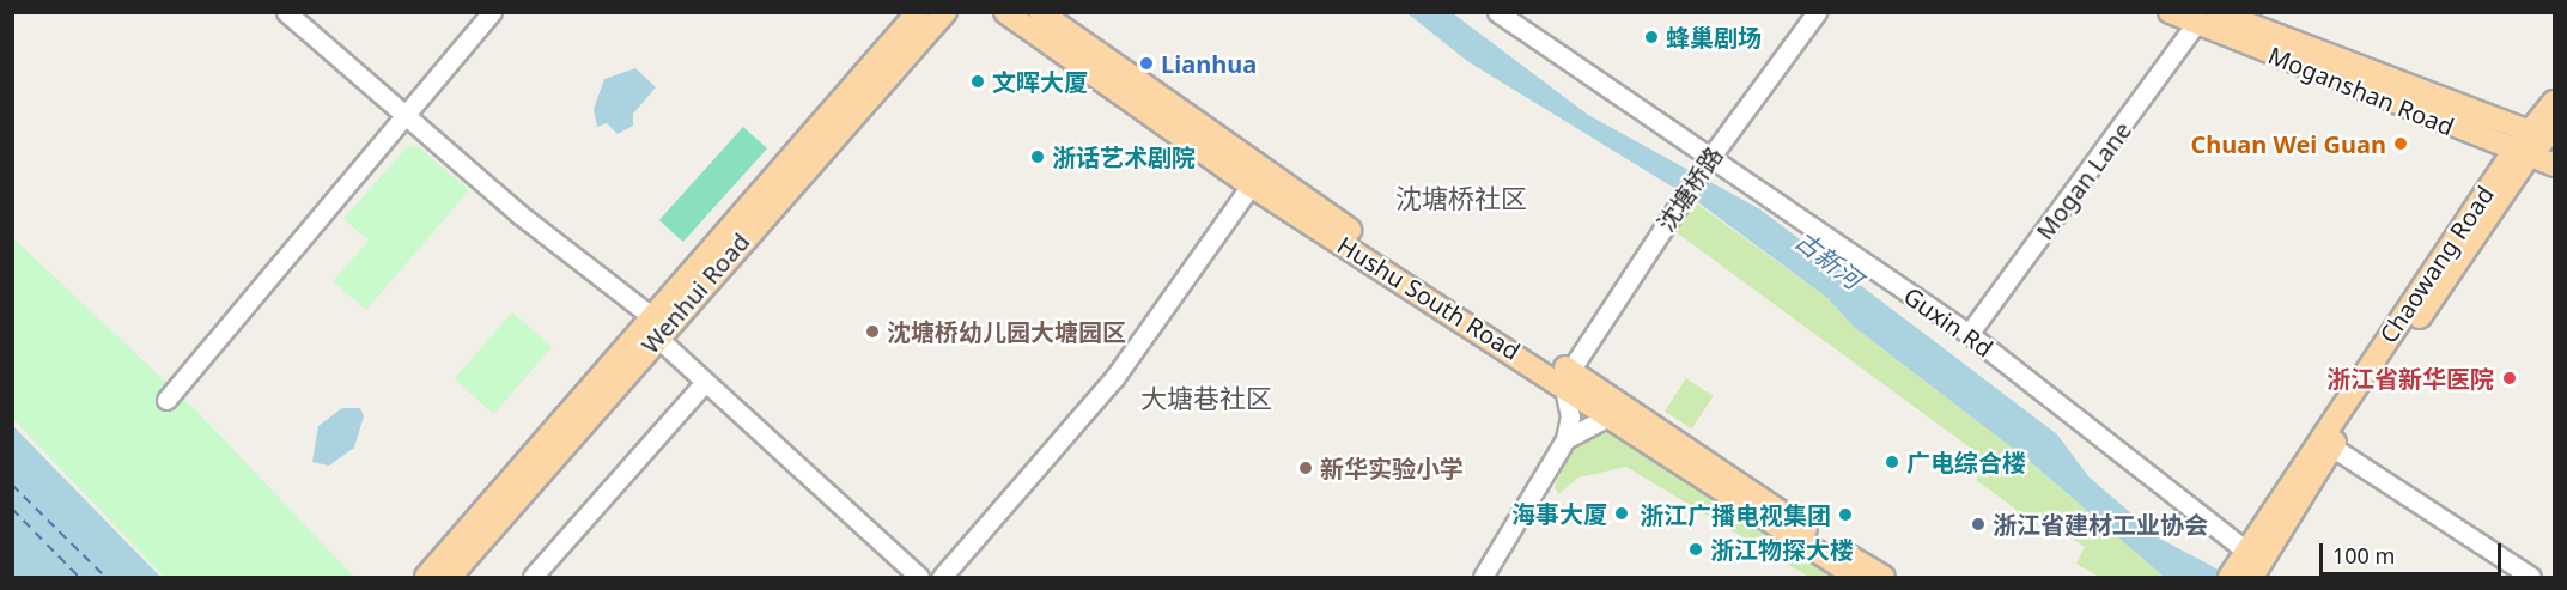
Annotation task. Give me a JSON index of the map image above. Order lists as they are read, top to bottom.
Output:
{
  "streets": {
    "main road": [
      "Moganshan Road",
      "Chaowang Road",
      "Wenhui Road",
      "Hushu South Road"
    ],
    "street": ["Mogan Lane", "沈塘桥路", "Guxin Rd"]
  },
  "crossings": [
    ["Moganshan Road", "Mogan Lane"],
    ["Moganshan Road", "Chaowang Road"],
    ["Mogan Lane", "Guxin Rd"],
    ["沈塘桥路", "Hushu South Road"],
    ["沈塘桥路", "Guxin Rd"],
    ["Chaowang Road", "Guxin Rd"]
  ],
  "districts": ["沈塘桥社区", "大塘巷社区"],
  "water": ["古新河"],
  "places": [
    "蜂巢剧场",
    "Lianhua",
    "文晖大厦",
    "Chuan Wei Guan",
    "浙话艺术剧院",
    "沈塘桥幼儿园大塘园区",
    "浙江省新华医院",
    "广电综合楼",
    "新华实验小学",
    "海事大厦",
    "浙江广播电视集团",
    "浙江省建材工业协会",
    "浙江物探大楼"
  ],
  "scale_bar": "100 m"
}
